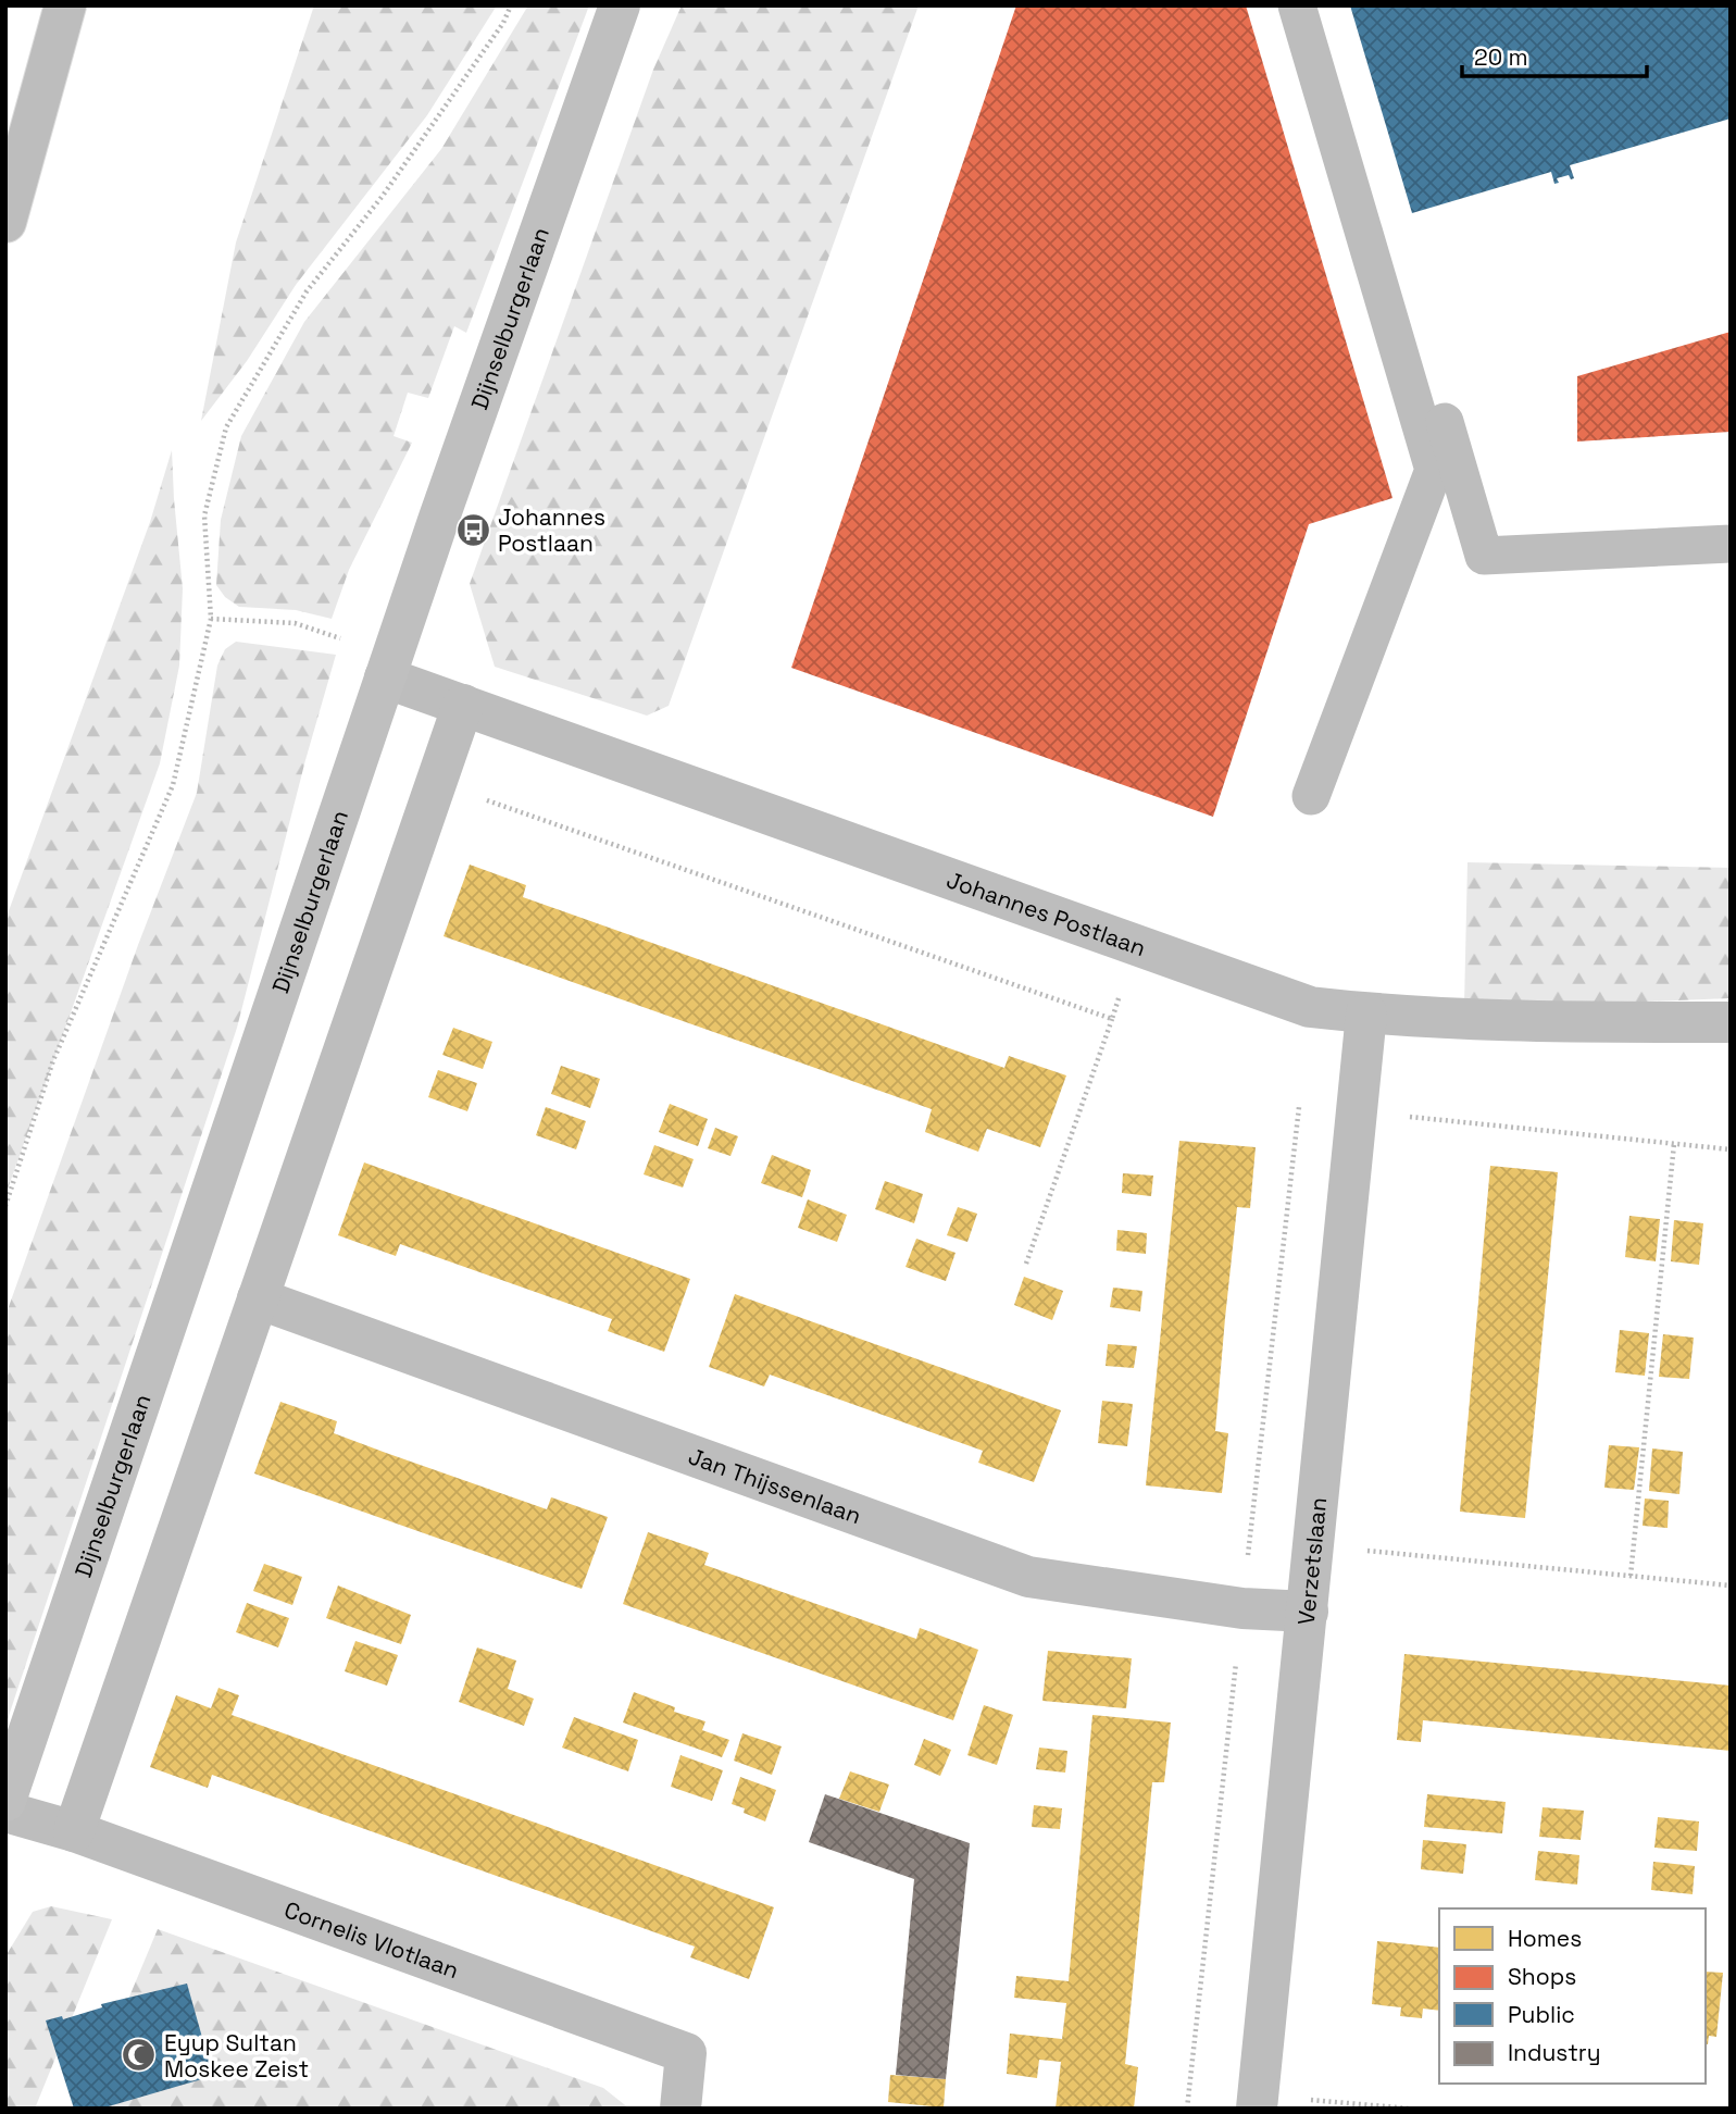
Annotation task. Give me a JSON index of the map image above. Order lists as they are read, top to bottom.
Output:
{
  "streets": {
    "main road": [
      "Dijnselburgerlaan",
      "Johannes Postlaan",
      "Jan Thijssenlaan",
      "Verzetslaan",
      "Cornelis Vlotlaan"
    ]
  },
  "crossings": [
    ["Dijnselburgerlaan", "Johannes Postlaan"],
    ["Johannes Postlaan", "Verzetslaan"],
    ["Jan Thijssenlaan", "Verzetslaan"]
  ],
  "places": {
    "bus stop": ["Johannes Postlaan"],
    "mosque": ["Eyup Sultan Moskee Zeist"]
  },
  "legend": [
    "Homes",
    "Shops",
    "Public",
    "Industry"
  ],
  "scale_bar": "20 m"
}
